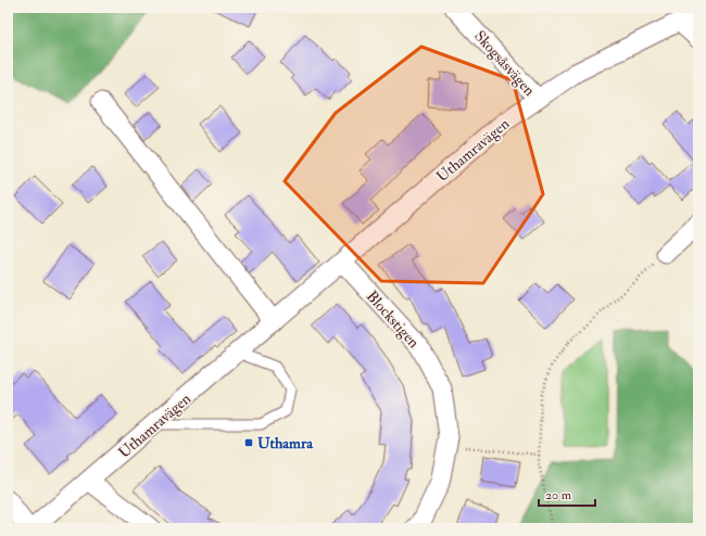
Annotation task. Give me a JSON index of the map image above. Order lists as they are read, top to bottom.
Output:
{
  "streets": {
    "street": ["Skogsåsvägen", "Uthamravägen", "Blockstigen"]
  },
  "crossings": [
    ["Skogsåsvägen", "Uthamravägen"],
    ["Uthamravägen", "Blockstigen"]
  ],
  "places": {
    "transit": ["Uthamra"]
  },
  "scale_bar": "20 m"
}
